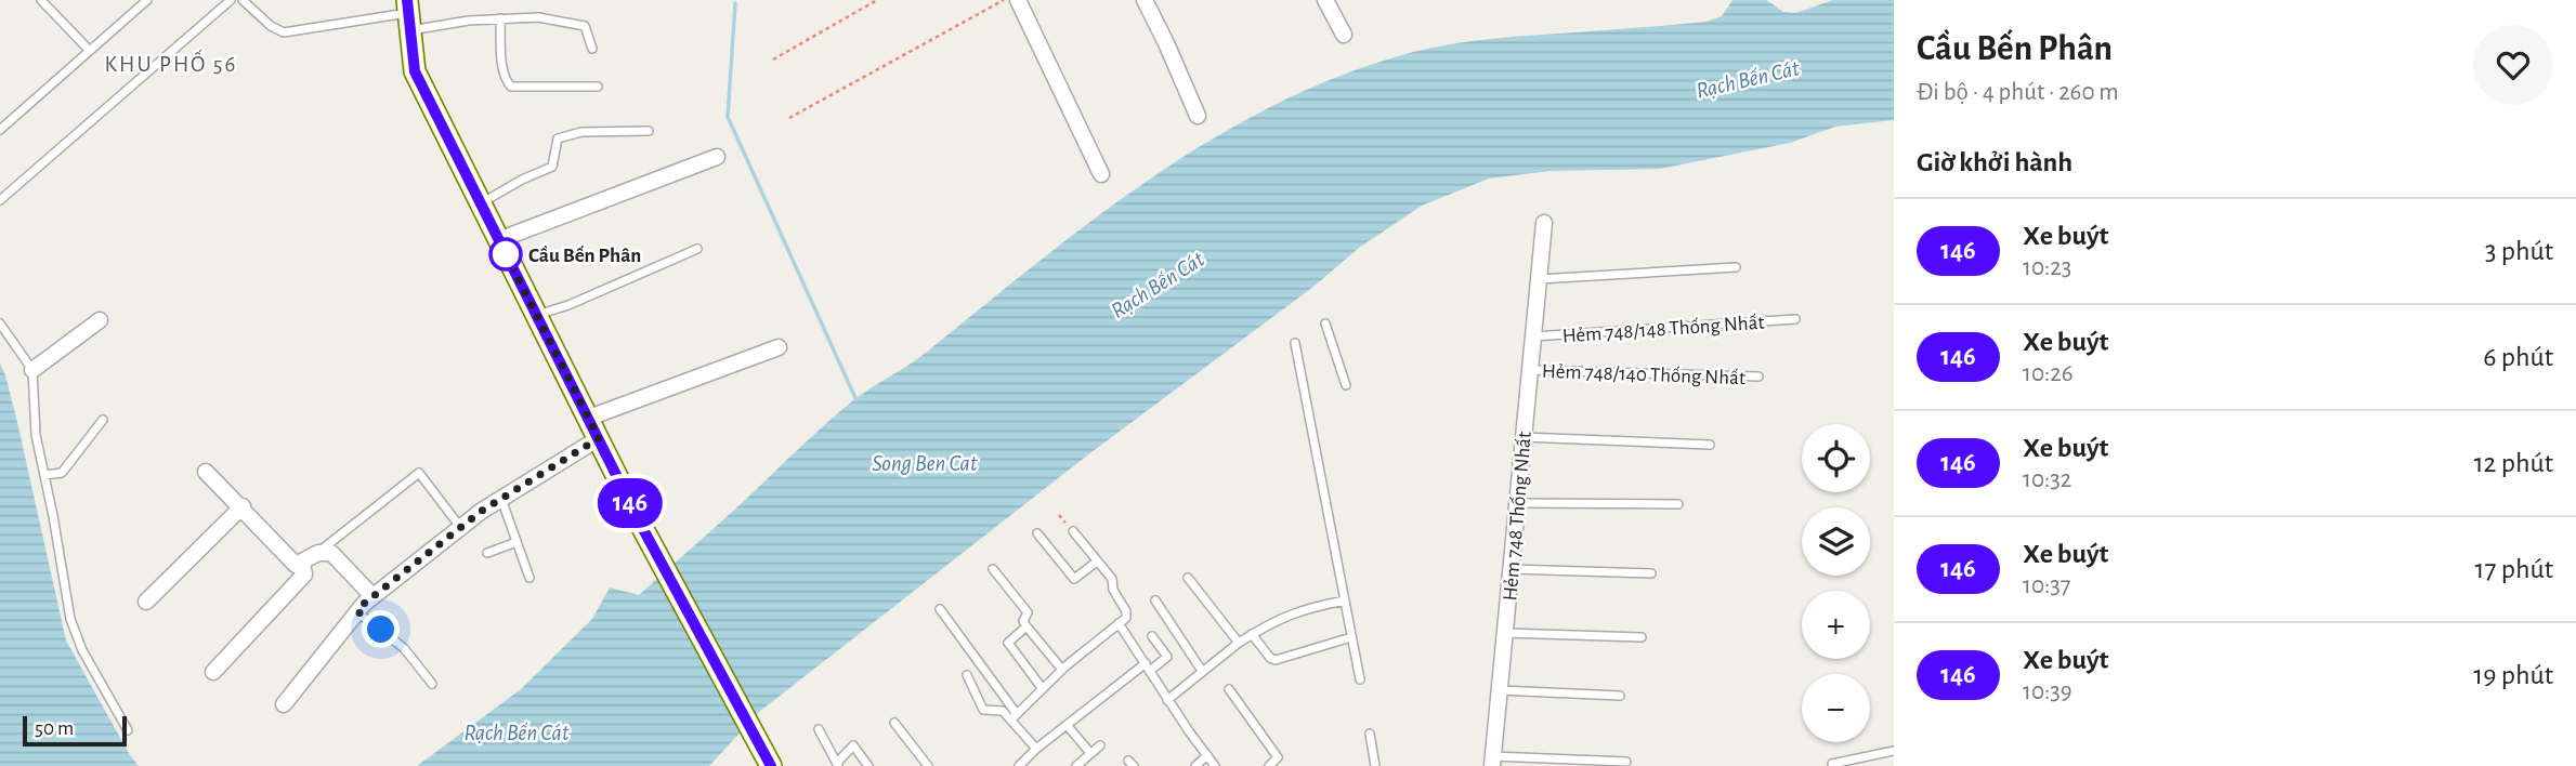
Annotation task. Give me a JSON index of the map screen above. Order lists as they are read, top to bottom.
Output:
{
  "streets": {
    "street": ["Hẻm 748 Thống Nhất"],
    "lane": ["Hẻm 748/148 Thống Nhất", "Hẻm 748/140 Thống Nhất"]
  },
  "crossings": [
    ["Hẻm 748/148 Thống Nhất", "Hẻm 748 Thống Nhất"],
    ["Hẻm 748/140 Thống Nhất", "Hẻm 748 Thống Nhất"]
  ],
  "districts": ["KHU PHỐ 56"],
  "water": ["Rạch Bến Cát", "Song Ben Cat"],
  "places": ["Cầu Bến Phân"],
  "lines": ["bus line 146"],
  "scale_bar": "50 m",
  "page": {
    "on_map": "146",
    "heading": [
      ["Cầu Bến Phân", "Đi bộ · 4 phút · 260 m"],
      "Giờ khởi hành"
    ],
    "list": [
      {
        "mark": "146",
        "name": "Xe buýt",
        "note": "10:23",
        "value": "3 phút"
      },
      {
        "mark": "146",
        "name": "Xe buýt",
        "note": "10:26",
        "value": "6 phút"
      },
      {
        "mark": "146",
        "name": "Xe buýt",
        "note": "10:32",
        "value": "12 phút"
      },
      {
        "mark": "146",
        "name": "Xe buýt",
        "note": "10:37",
        "value": "17 phút"
      },
      {
        "mark": "146",
        "name": "Xe buýt",
        "note": "10:39",
        "value": "19 phút"
      }
    ],
    "map_buttons": ["+", "−"],
    "scale": "50 m"
  }
}
